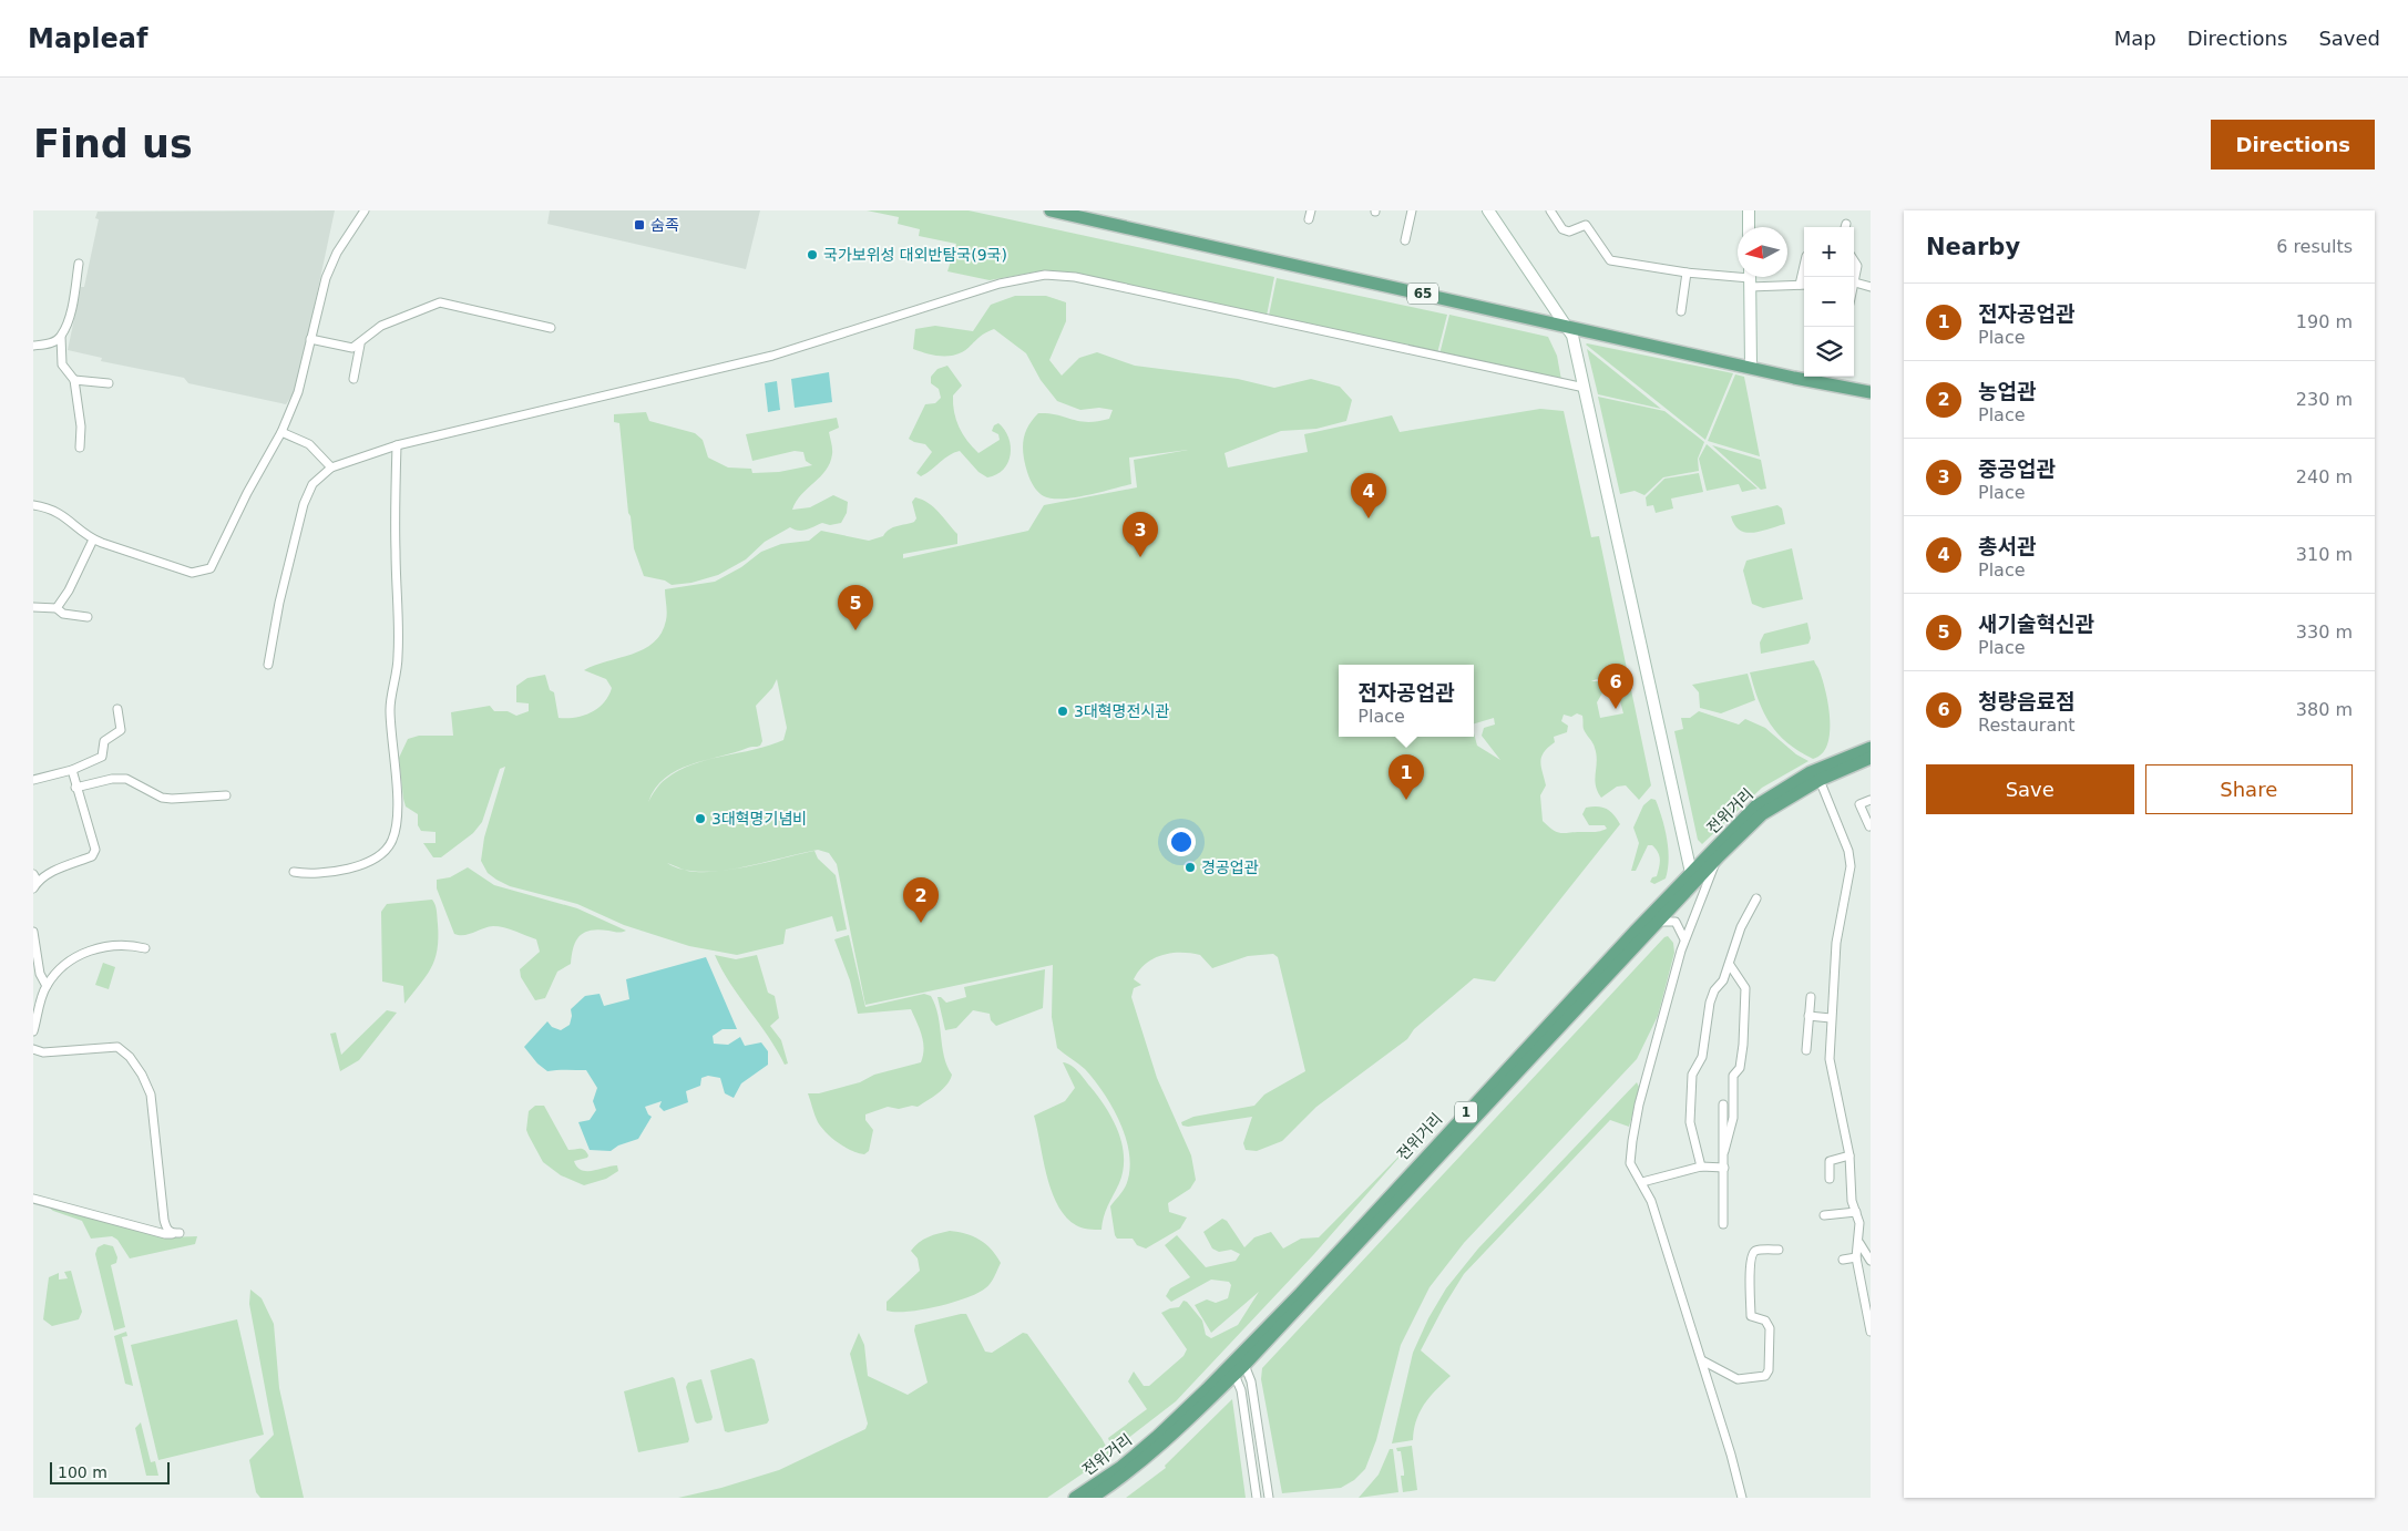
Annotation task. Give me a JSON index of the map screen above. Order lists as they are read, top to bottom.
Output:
{
  "streets": {
    "main road": ["65", "전위거리", "1"]
  },
  "places": {
    "transit": ["숨족"],
    "other": [
      "국가보위성 대외반탐국(9국)",
      "3대혁명전시관",
      "3대혁명기념비",
      "경공업관"
    ]
  },
  "scale_bar": "100 m",
  "north": "left",
  "page": {
    "header": "Mapleaf",
    "nav": ["Map", "Directions", "Saved"],
    "buttons": [
      "Directions",
      ["Save", "Share"]
    ],
    "title": "Find us",
    "heading": ["Nearby", "6 results"],
    "map_buttons": ["+", "−"],
    "list": [
      {
        "mark": "1",
        "name": "전자공업관",
        "note": "Place",
        "value": "190 m"
      },
      {
        "mark": "2",
        "name": "농업관",
        "note": "Place",
        "value": "230 m"
      },
      {
        "mark": "3",
        "name": "중공업관",
        "note": "Place",
        "value": "240 m"
      },
      {
        "mark": "4",
        "name": "총서관",
        "note": "Place",
        "value": "310 m"
      },
      {
        "mark": "5",
        "name": "새기술혁신관",
        "note": "Place",
        "value": "330 m"
      },
      {
        "mark": "6",
        "name": "청량음료점",
        "note": "Restaurant",
        "value": "380 m"
      }
    ],
    "pins": [
      "4",
      "3",
      "5",
      "6",
      "1",
      "2"
    ],
    "popup": ["전자공업관", "Place"],
    "scale": "100 m"
  }
}
